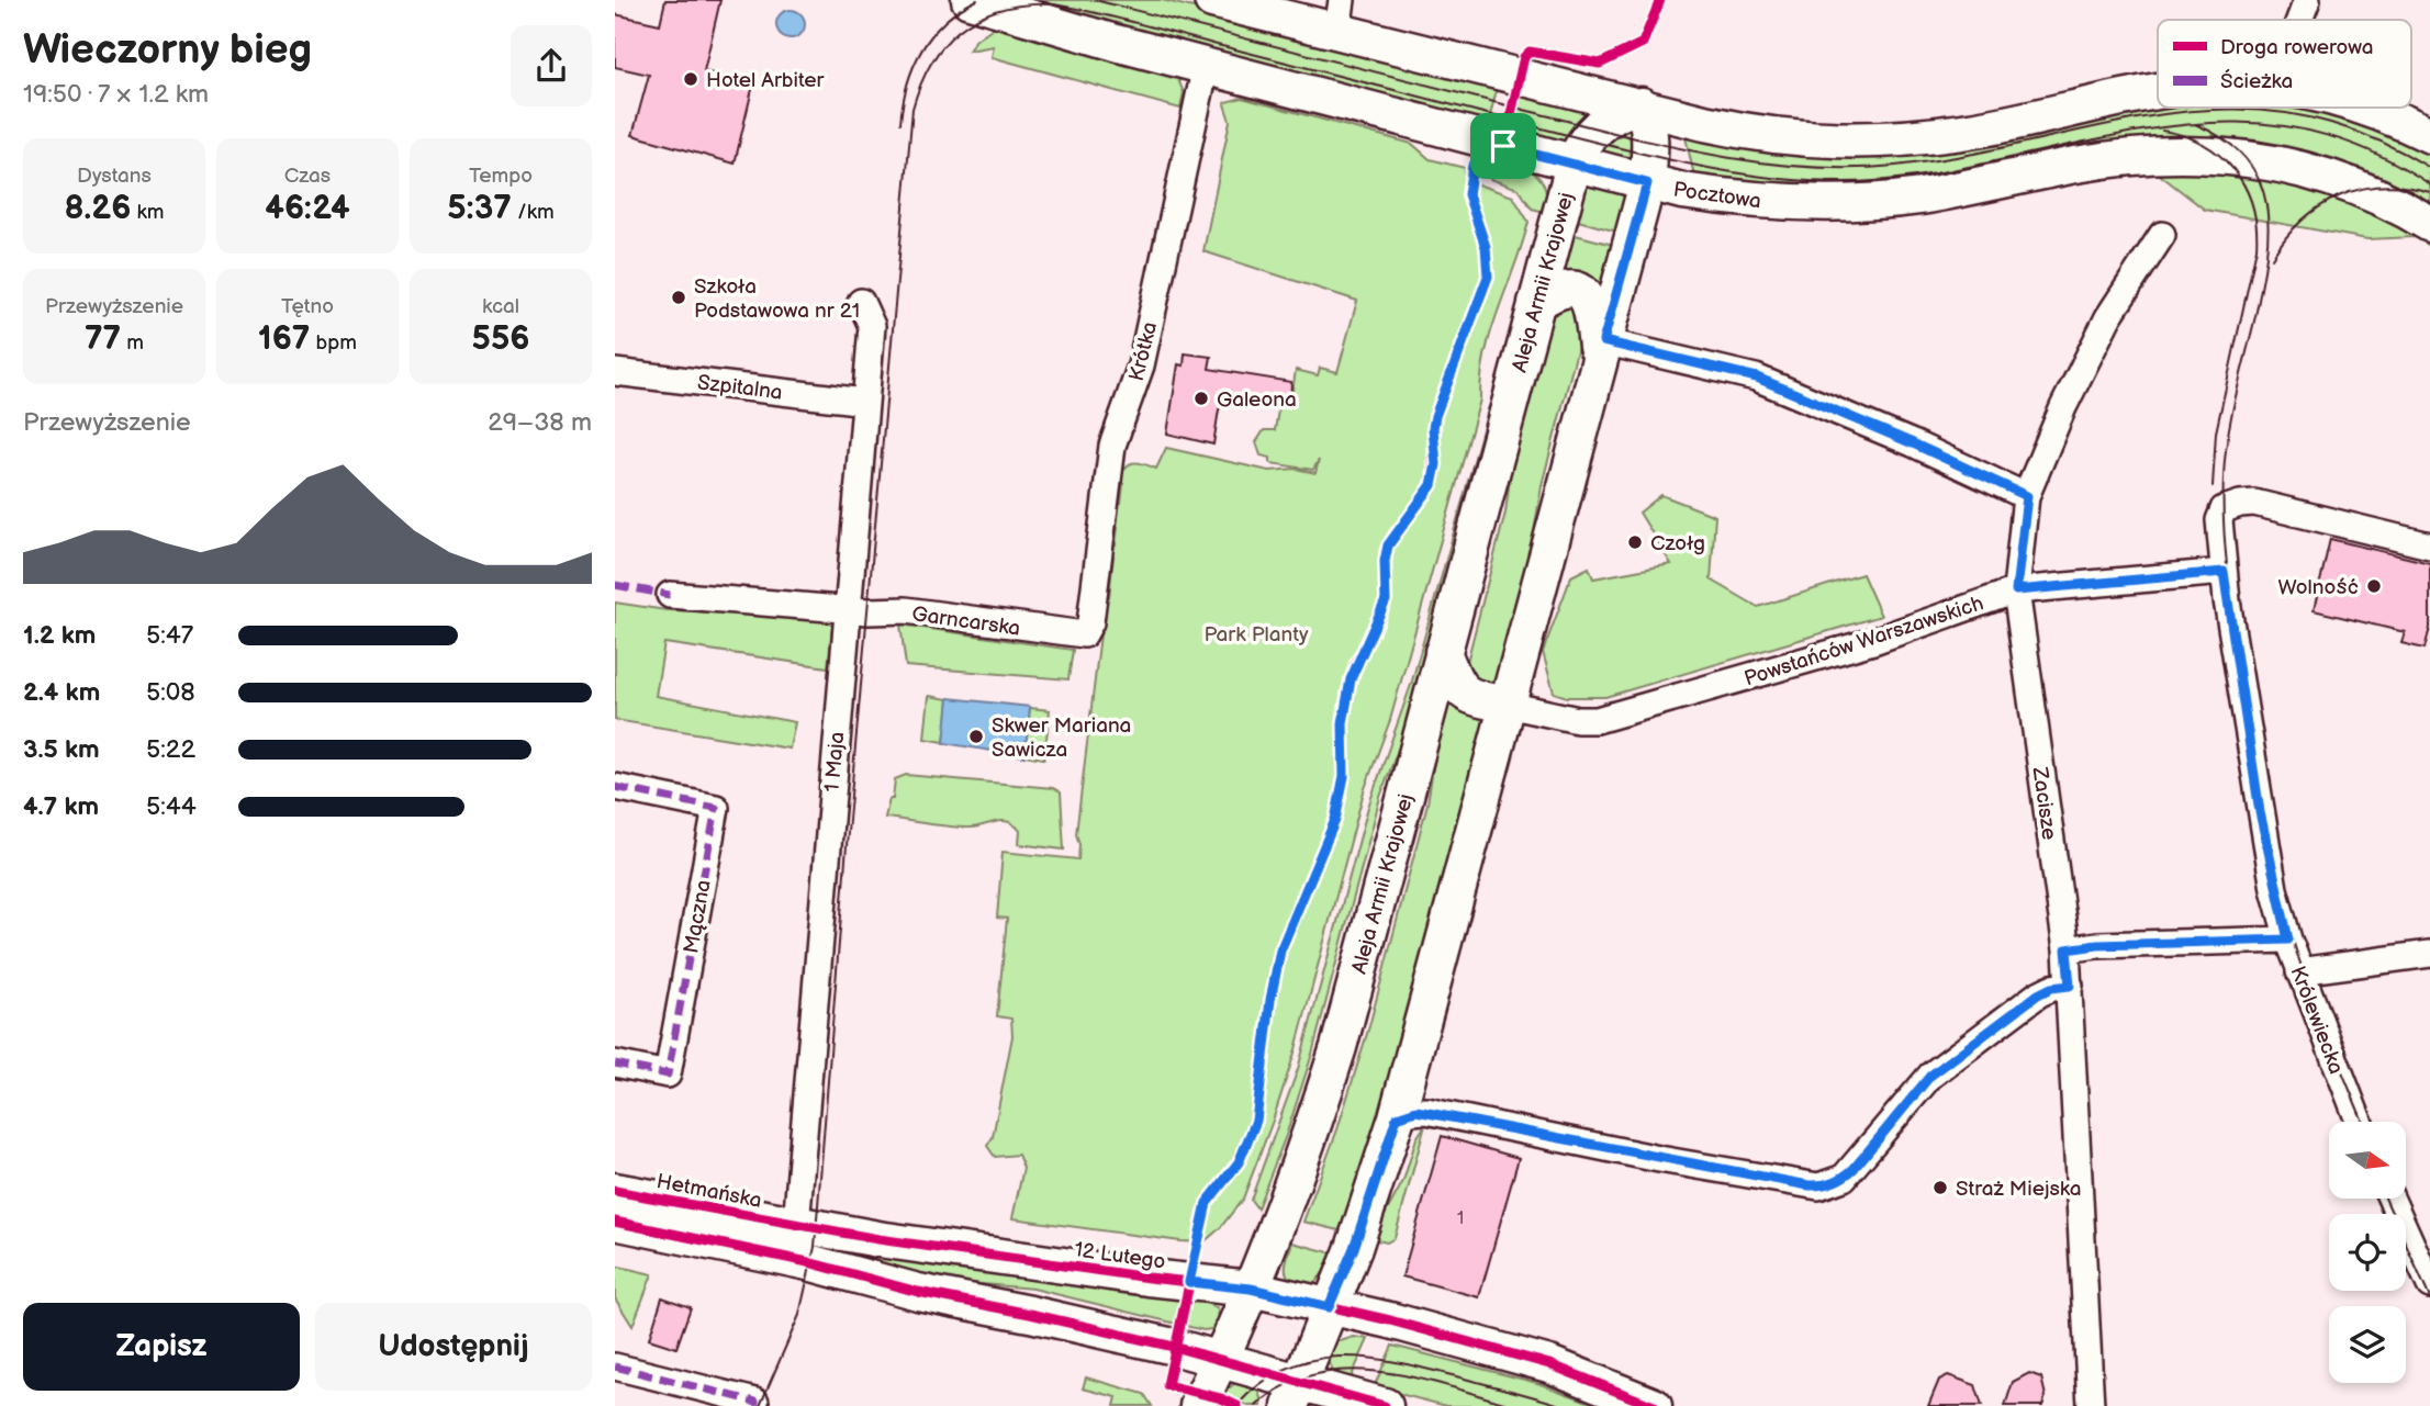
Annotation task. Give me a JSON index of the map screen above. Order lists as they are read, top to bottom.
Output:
{
  "streets": {
    "main road": [
      "Pocztowa",
      "Aleja Armii Krajowej",
      "Hetmańska",
      "12 Lutego"
    ],
    "street": [
      "Krótka",
      "Szpitalna",
      "Garncarska",
      "Powstańców Warszawskich",
      "1 Maja",
      "Zacisze",
      "Mączna",
      "Królewiecka"
    ]
  },
  "crossings": [
    ["Pocztowa", "Aleja Armii Krajowej"],
    ["Pocztowa", "Krótka"],
    ["Aleja Armii Krajowej", "12 Lutego"],
    ["Krótka", "Garncarska"],
    ["Szpitalna", "1 Maja"],
    ["Garncarska", "1 Maja"],
    ["Powstańców Warszawskich", "Zacisze"],
    ["Powstańców Warszawskich", "Królewiecka"],
    ["1 Maja", "Hetmańska"],
    ["1 Maja", "12 Lutego"],
    ["Hetmańska", "12 Lutego"]
  ],
  "parks": ["Park Planty"],
  "places": [
    "Hotel Arbiter",
    "Szkoła Podstawowa nr 21",
    "Galeona",
    "Czołg",
    "Wolność",
    "Skwer Mariana Sawicza",
    "Straż Miejska"
  ],
  "house_numbers": ["1"],
  "legend": ["Droga rowerowa", "Ścieżka"],
  "north": "right",
  "page": {
    "heading": ["Wieczorny bieg", "19:50 · 7 × 1.2 km"],
    "stats": [
      ["Dystans", "8.26 km"],
      ["Czas", "46:24"],
      ["Tempo", "5:37 /km"],
      ["Przewyższenie", "77 m"],
      ["Tętno", "167 bpm"],
      ["kcal", "556"]
    ],
    "chart": ["Przewyższenie", "29–38 m"],
    "list": [
      {
        "name": "1.2 km",
        "note": "5:47"
      },
      {
        "name": "2.4 km",
        "note": "5:08"
      },
      {
        "name": "3.5 km",
        "note": "5:22"
      },
      {
        "name": "4.7 km",
        "note": "5:44"
      }
    ],
    "buttons": ["Zapisz", "Udostępnij"]
  }
}
